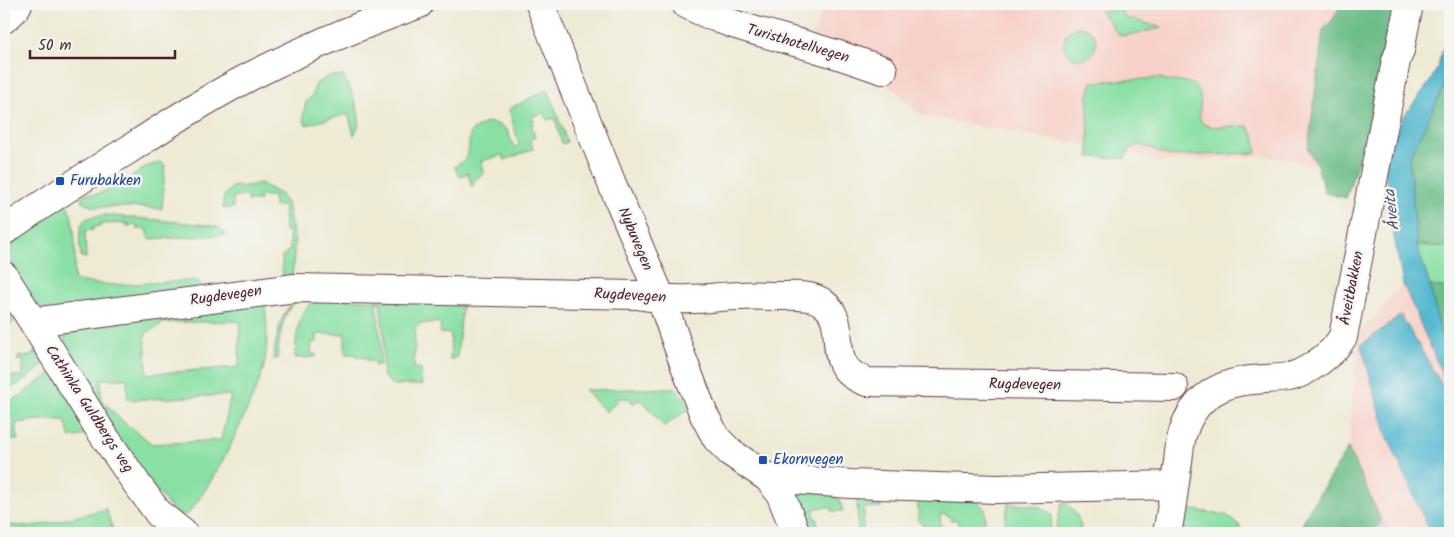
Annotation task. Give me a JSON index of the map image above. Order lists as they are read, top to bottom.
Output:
{
  "streets": {
    "street": [
      "Turisthotellvegen",
      "Nybuvegen",
      "Åveitbakken",
      "Rugdevegen",
      "Cathinka Guldbergs veg"
    ]
  },
  "crossings": [
    ["Nybuvegen", "Rugdevegen"],
    ["Rugdevegen", "Cathinka Guldbergs veg"]
  ],
  "water": ["Åveita"],
  "places": {
    "transit": ["Furubakken", "Ekornvegen"]
  },
  "scale_bar": "50 m"
}
